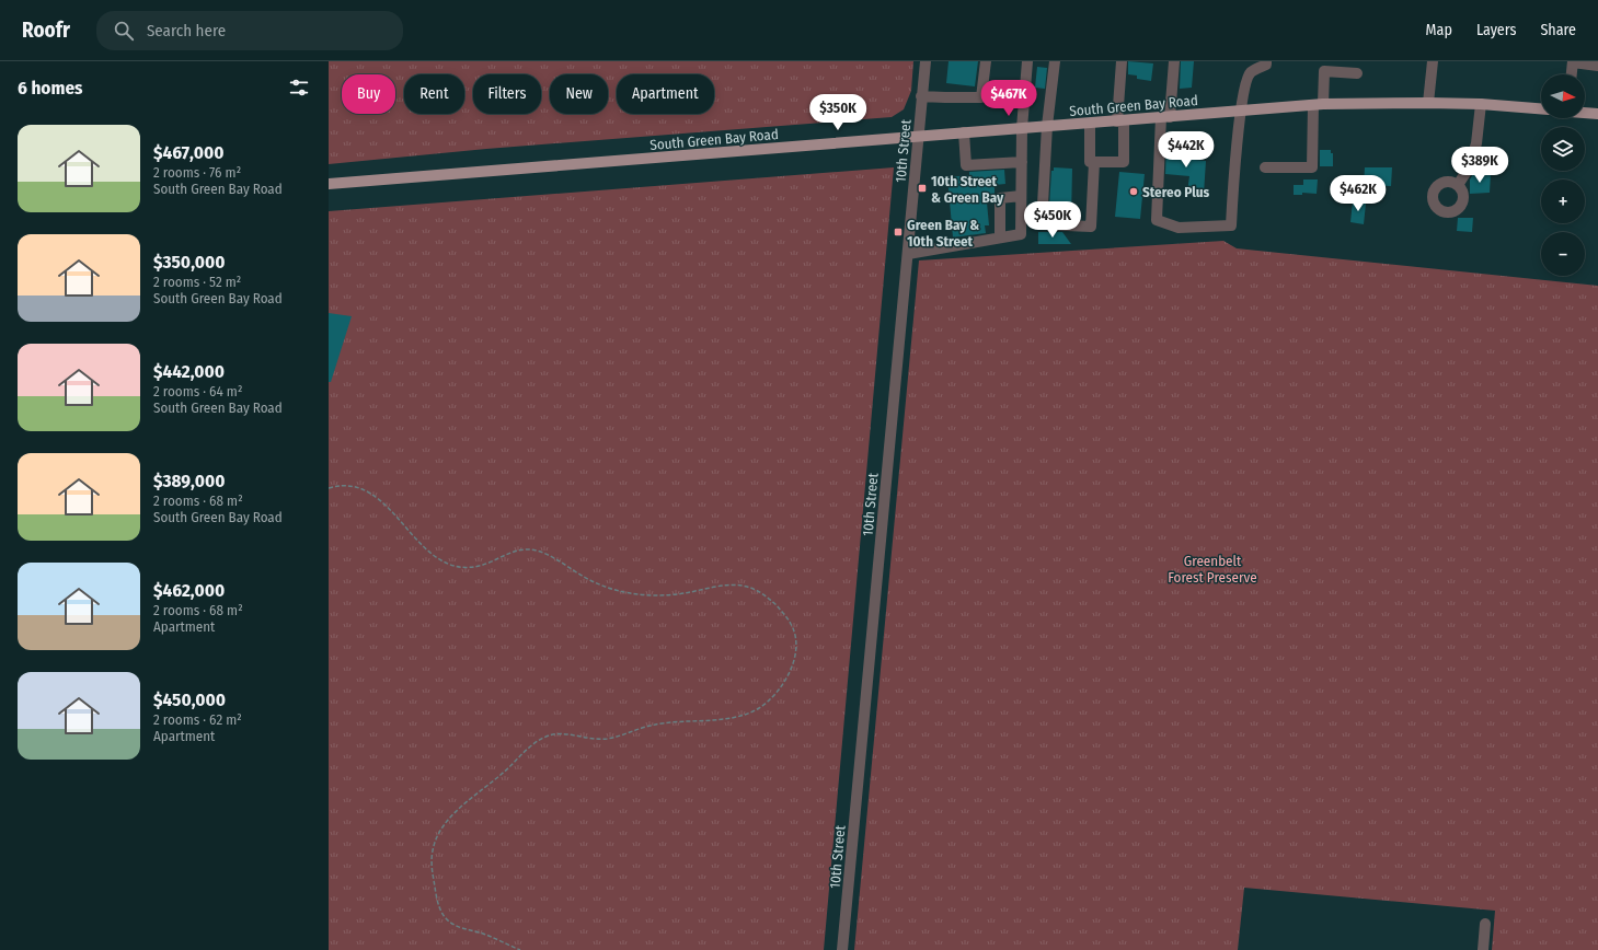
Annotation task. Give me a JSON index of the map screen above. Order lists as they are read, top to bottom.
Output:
{
  "streets": {
    "main road": ["South Green Bay Road"],
    "street": ["10th Street"]
  },
  "crossings": [
    ["South Green Bay Road", "10th Street"]
  ],
  "parks": ["Greenbelt Forest Preserve"],
  "places": {
    "transit": ["10th Street & Green Bay", "Green Bay & 10th Street"],
    "other": ["Stereo Plus"]
  },
  "north": "right",
  "page": {
    "header": "Roofr",
    "search": "Search here",
    "nav": ["Map", "Layers", "Share"],
    "heading": "6 homes",
    "map_buttons": ["+", "−"],
    "chip": [
      "Buy",
      "Rent",
      "Filters",
      "New",
      "Apartment"
    ],
    "price": [
      "$467K",
      "$350K",
      "$442K",
      "$389K",
      "$462K",
      "$450K"
    ],
    "list": [
      {
        "name": "$467,000",
        "note": "2 rooms · 76 m² · South Green Bay Road"
      },
      {
        "name": "$350,000",
        "note": "2 rooms · 52 m² · South Green Bay Road"
      },
      {
        "name": "$442,000",
        "note": "2 rooms · 64 m² · South Green Bay Road"
      },
      {
        "name": "$389,000",
        "note": "2 rooms · 68 m² · South Green Bay Road"
      },
      {
        "name": "$462,000",
        "note": "2 rooms · 68 m² · Apartment"
      },
      {
        "name": "$450,000",
        "note": "2 rooms · 62 m² · Apartment"
      }
    ]
  }
}
